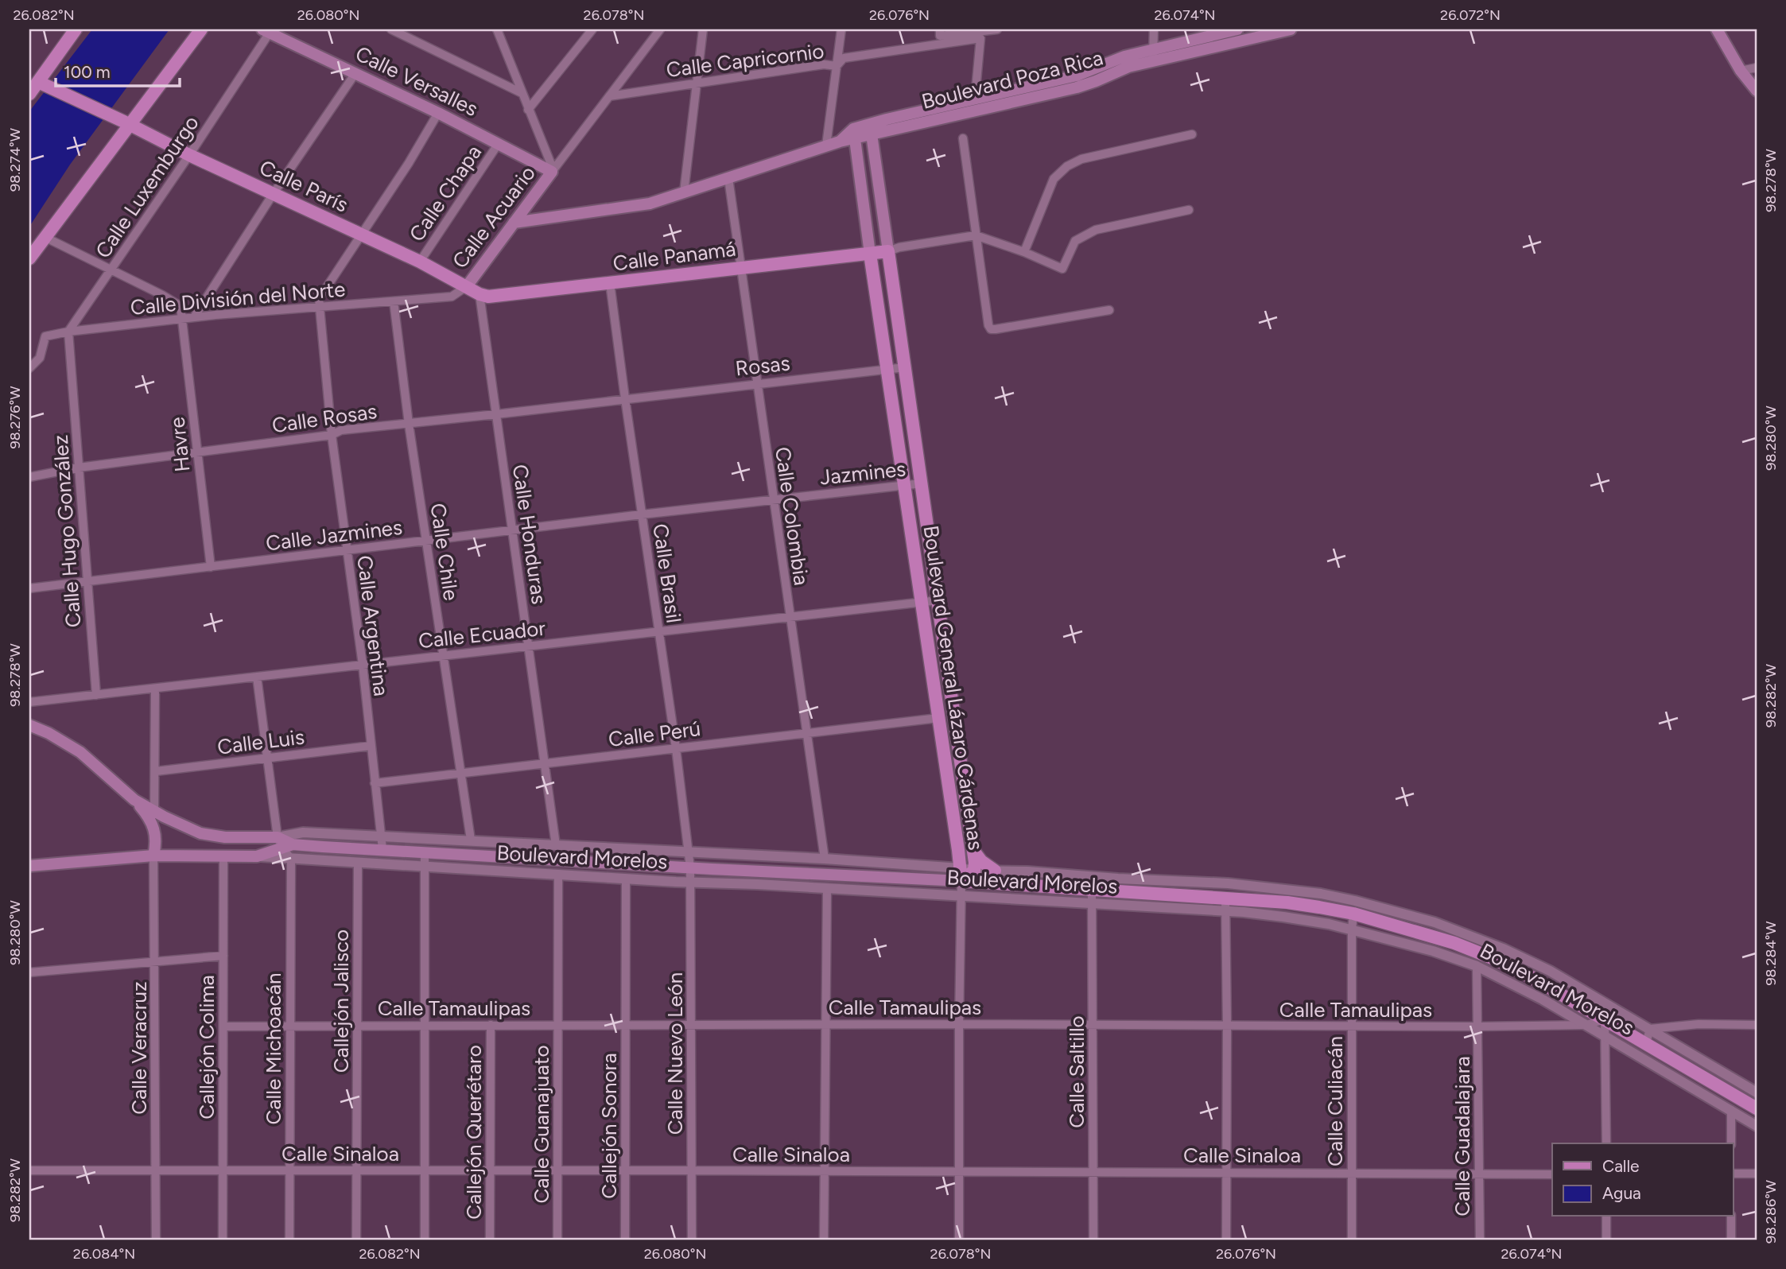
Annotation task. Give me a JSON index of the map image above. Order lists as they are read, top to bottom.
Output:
{
  "streets": {
    "main road": [
      "Boulevard Poza Rica",
      "Calle Versalles",
      "Calle París",
      "Calle Acuario",
      "Calle Panamá",
      "Boulevard General Lázaro Cárdenas",
      "Boulevard Morelos"
    ],
    "street": [
      "Calle Capricornio",
      "Calle Luxemburgo",
      "Calle Chapa",
      "Calle División del Norte",
      "Rosas",
      "Calle Rosas",
      "Havre",
      "Jazmines",
      "Calle Colombia",
      "Calle Hugo González",
      "Calle Honduras",
      "Calle Jazmines",
      "Calle Chile",
      "Calle Brasil",
      "Calle Argentina",
      "Calle Ecuador",
      "Calle Perú",
      "Calle Luis",
      "Callejón Jalisco",
      "Calle Tamaulipas",
      "Callejón Colima",
      "Calle Veracruz",
      "Calle Michoacán",
      "Calle Nuevo León",
      "Calle Saltillo",
      "Calle Culiacán",
      "Calle Guanajuato",
      "Callejón Sonora",
      "Callejón Querétaro",
      "Calle Guadalajara",
      "Calle Sinaloa"
    ]
  },
  "crossings": [
    ["Calle Capricornio", "Boulevard Poza Rica"],
    ["Calle Capricornio", "Calle Acuario"],
    ["Boulevard Poza Rica", "Calle Acuario"],
    ["Boulevard Poza Rica", "Calle Colombia"],
    ["Boulevard Poza Rica", "Boulevard General Lázaro Cárdenas"],
    ["Calle Versalles", "Calle Luxemburgo"],
    ["Calle Versalles", "Calle Chapa"],
    ["Calle Versalles", "Calle Acuario"],
    ["Calle París", "Calle Luxemburgo"],
    ["Calle París", "Calle Chapa"],
    ["Calle París", "Calle Acuario"],
    ["Calle París", "Calle División del Norte"],
    ["Calle Luxemburgo", "Calle División del Norte"],
    ["Calle Luxemburgo", "Calle Hugo González"],
    ["Calle Acuario", "Calle División del Norte"],
    ["Calle Panamá", "Calle Colombia"],
    ["Calle Panamá", "Calle Honduras"],
    ["Calle Panamá", "Calle Brasil"],
    ["Calle Panamá", "Boulevard General Lázaro Cárdenas"],
    ["Calle División del Norte", "Havre"],
    ["Calle División del Norte", "Calle Hugo González"],
    ["Calle División del Norte", "Calle Chile"],
    ["Calle División del Norte", "Calle Argentina"],
    ["Rosas", "Calle Rosas"],
    ["Rosas", "Calle Colombia"],
    ["Rosas", "Calle Brasil"],
    ["Rosas", "Boulevard General Lázaro Cárdenas"],
    ["Calle Rosas", "Havre"],
    ["Calle Rosas", "Calle Hugo González"],
    ["Calle Rosas", "Calle Honduras"],
    ["Calle Rosas", "Calle Chile"],
    ["Calle Rosas", "Calle Brasil"],
    ["Calle Rosas", "Calle Argentina"],
    ["Havre", "Calle Jazmines"],
    ["Jazmines", "Calle Colombia"],
    ["Jazmines", "Calle Jazmines"],
    ["Jazmines", "Calle Brasil"],
    ["Jazmines", "Boulevard General Lázaro Cárdenas"],
    ["Calle Colombia", "Calle Ecuador"],
    ["Calle Colombia", "Calle Perú"],
    ["Calle Colombia", "Boulevard Morelos"],
    ["Calle Hugo González", "Calle Jazmines"],
    ["Calle Hugo González", "Calle Ecuador"],
    ["Calle Honduras", "Calle Jazmines"],
    ["Calle Honduras", "Calle Ecuador"],
    ["Calle Honduras", "Calle Perú"],
    ["Calle Honduras", "Boulevard Morelos"],
    ["Calle Jazmines", "Calle Chile"],
    ["Calle Jazmines", "Calle Brasil"],
    ["Calle Jazmines", "Calle Argentina"],
    ["Calle Chile", "Calle Ecuador"],
    ["Calle Chile", "Calle Perú"],
    ["Calle Chile", "Boulevard Morelos"],
    ["Calle Brasil", "Calle Ecuador"],
    ["Calle Brasil", "Calle Perú"],
    ["Calle Brasil", "Boulevard Morelos"],
    ["Calle Brasil", "Calle Nuevo León"],
    ["Calle Argentina", "Calle Ecuador"],
    ["Calle Argentina", "Calle Perú"],
    ["Calle Argentina", "Calle Luis"],
    ["Calle Argentina", "Boulevard Morelos"],
    ["Calle Ecuador", "Boulevard General Lázaro Cárdenas"],
    ["Boulevard General Lázaro Cárdenas", "Calle Perú"],
    ["Boulevard General Lázaro Cárdenas", "Boulevard Morelos"],
    ["Boulevard Morelos", "Callejón Jalisco"],
    ["Boulevard Morelos", "Calle Tamaulipas"],
    ["Boulevard Morelos", "Callejón Colima"],
    ["Boulevard Morelos", "Calle Veracruz"],
    ["Boulevard Morelos", "Calle Michoacán"],
    ["Boulevard Morelos", "Calle Nuevo León"],
    ["Boulevard Morelos", "Calle Saltillo"],
    ["Boulevard Morelos", "Calle Culiacán"],
    ["Boulevard Morelos", "Calle Guanajuato"],
    ["Boulevard Morelos", "Callejón Sonora"],
    ["Boulevard Morelos", "Calle Guadalajara"],
    ["Callejón Jalisco", "Calle Tamaulipas"],
    ["Callejón Jalisco", "Calle Sinaloa"],
    ["Calle Tamaulipas", "Callejón Colima"],
    ["Calle Tamaulipas", "Calle Michoacán"],
    ["Calle Tamaulipas", "Calle Nuevo León"],
    ["Calle Tamaulipas", "Calle Saltillo"],
    ["Calle Tamaulipas", "Calle Culiacán"],
    ["Calle Tamaulipas", "Calle Guanajuato"],
    ["Calle Tamaulipas", "Callejón Sonora"],
    ["Calle Tamaulipas", "Callejón Querétaro"],
    ["Calle Tamaulipas", "Calle Guadalajara"],
    ["Callejón Colima", "Calle Sinaloa"],
    ["Calle Veracruz", "Calle Sinaloa"],
    ["Calle Michoacán", "Calle Sinaloa"],
    ["Calle Nuevo León", "Calle Sinaloa"],
    ["Calle Saltillo", "Calle Sinaloa"],
    ["Calle Culiacán", "Calle Sinaloa"],
    ["Calle Guanajuato", "Calle Sinaloa"],
    ["Callejón Sonora", "Calle Sinaloa"],
    ["Callejón Querétaro", "Calle Sinaloa"],
    ["Calle Guadalajara", "Calle Sinaloa"]
  ],
  "legend": ["Calle", "Agua"],
  "scale_bar": "100 m",
  "coordinates": [
    "26.082°N",
    "26.080°N",
    "26.078°N",
    "26.076°N",
    "26.074°N",
    "26.072°N",
    "98.274°W",
    "98.278°W",
    "98.276°W",
    "98.280°W",
    "98.282°W",
    "98.284°W",
    "98.286°W",
    "26.084°N"
  ]
}
